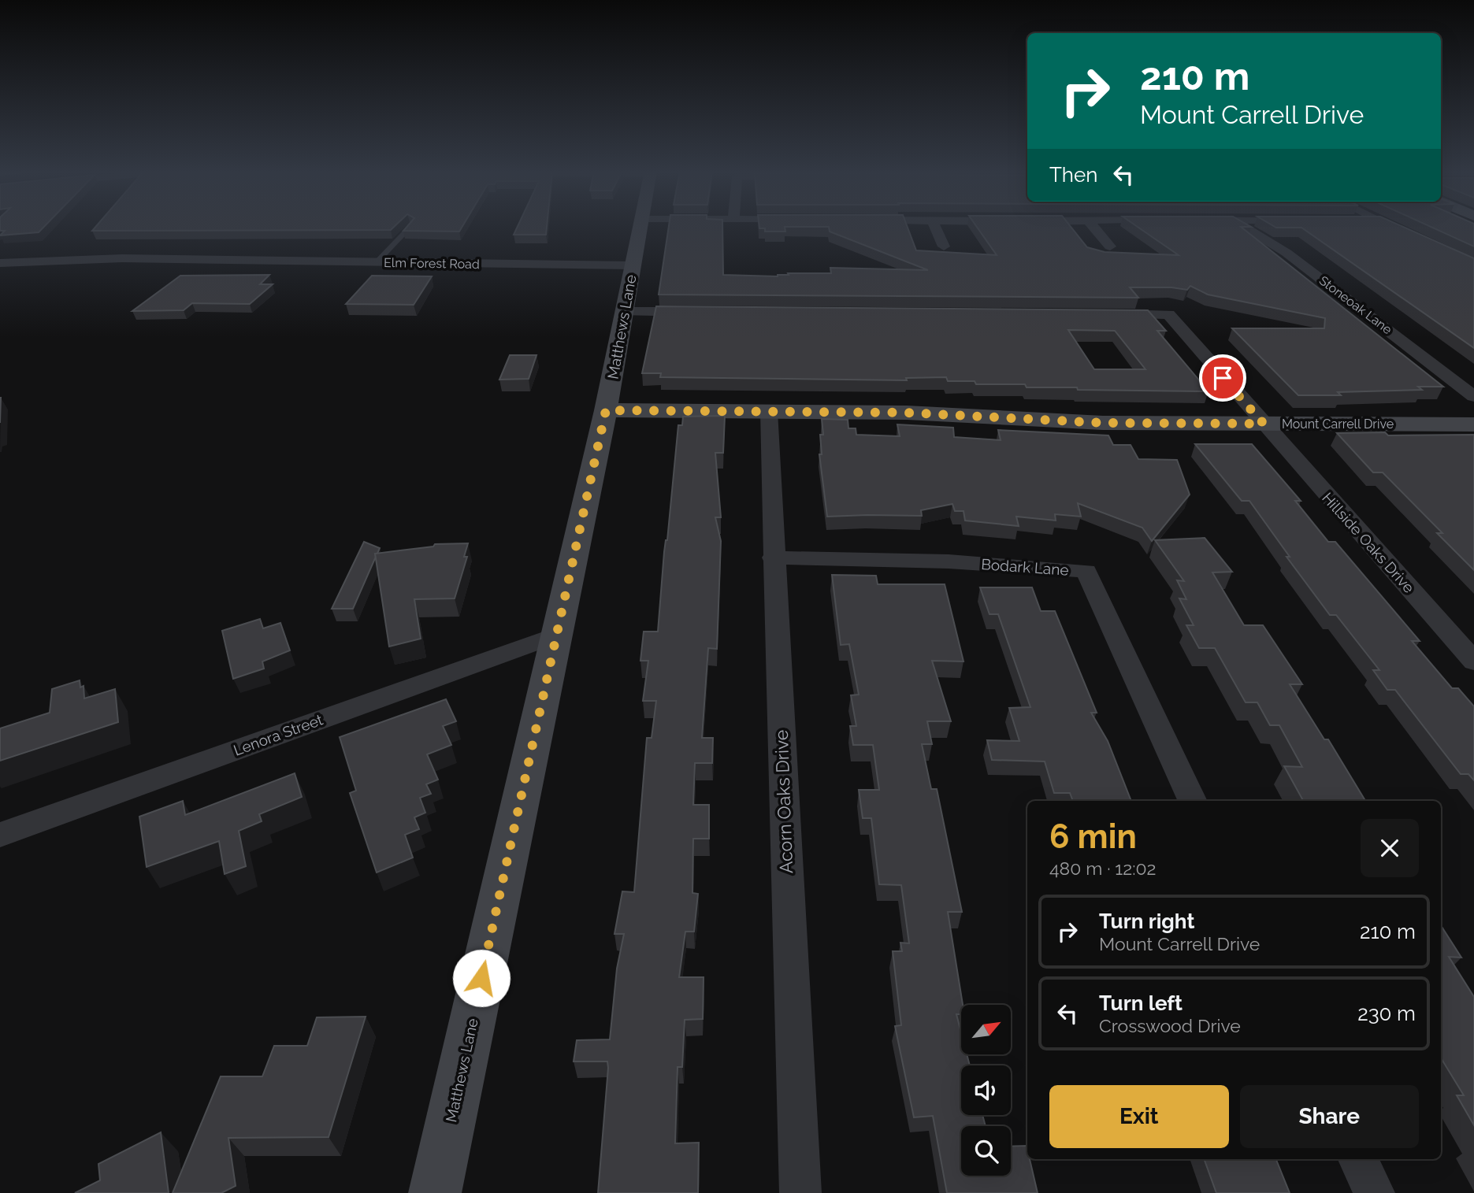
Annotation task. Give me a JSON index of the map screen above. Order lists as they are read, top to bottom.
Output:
{
  "streets": {
    "street": [
      "Elm Forest Road",
      "Stoneoak Lane",
      "Matthews Lane",
      "Mount Carrell Drive",
      "Hillside Oaks Drive",
      "Bodark Lane",
      "Lenora Street",
      "Acorn Oaks Drive"
    ]
  },
  "crossings": [
    ["Elm Forest Road", "Matthews Lane"],
    ["Matthews Lane", "Mount Carrell Drive"],
    ["Matthews Lane", "Lenora Street"],
    ["Mount Carrell Drive", "Hillside Oaks Drive"],
    ["Mount Carrell Drive", "Acorn Oaks Drive"],
    ["Bodark Lane", "Acorn Oaks Drive"]
  ],
  "north": "top right",
  "page": {
    "turn": ["210 m", "Mount Carrell Drive"],
    "then": "Then",
    "heading": ["6 min", "480 m · 12:02"],
    "list": [
      {
        "name": "Turn right",
        "note": "Mount Carrell Drive",
        "value": "210 m"
      },
      {
        "name": "Turn left",
        "note": "Crosswood Drive",
        "value": "230 m"
      }
    ],
    "buttons": ["Exit", "Share"]
  }
}
